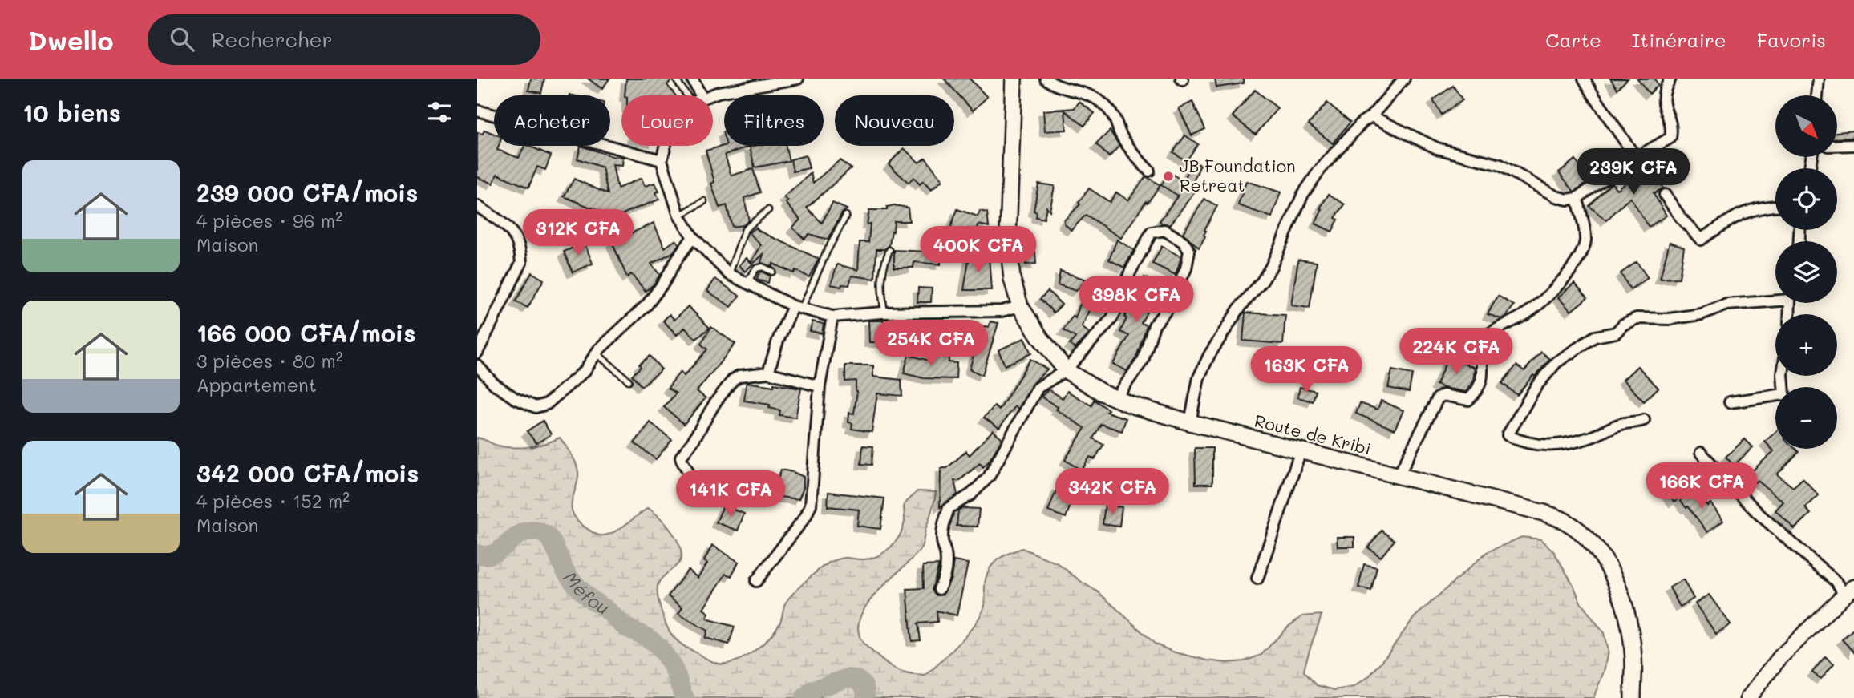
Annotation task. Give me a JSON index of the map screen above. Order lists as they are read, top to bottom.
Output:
{
  "streets": {
    "main road": ["Route de Kribi"]
  },
  "water": ["Méfou"],
  "places": ["JB Foundation Retreat"],
  "north": "bottom right",
  "page": {
    "header": "Dwello",
    "search": "Rechercher",
    "nav": ["Carte", "Itinéraire", "Favoris"],
    "heading": "10 biens",
    "map_buttons": ["+", "−"],
    "chip": [
      "Acheter",
      "Louer",
      "Filtres",
      "Nouveau"
    ],
    "list": [
      {
        "name": "239 000 CFA/mois",
        "note": "4 pièces · 96 m² · Maison"
      },
      {
        "name": "166 000 CFA/mois",
        "note": "3 pièces · 80 m² · Appartement"
      },
      {
        "name": "342 000 CFA/mois",
        "note": "4 pièces · 152 m² · Maison"
      }
    ],
    "price": [
      "239K CFA",
      "312K CFA",
      "400K CFA",
      "398K CFA",
      "254K CFA",
      "224K CFA",
      "163K CFA",
      "166K CFA",
      "342K CFA",
      "141K CFA"
    ]
  }
}
